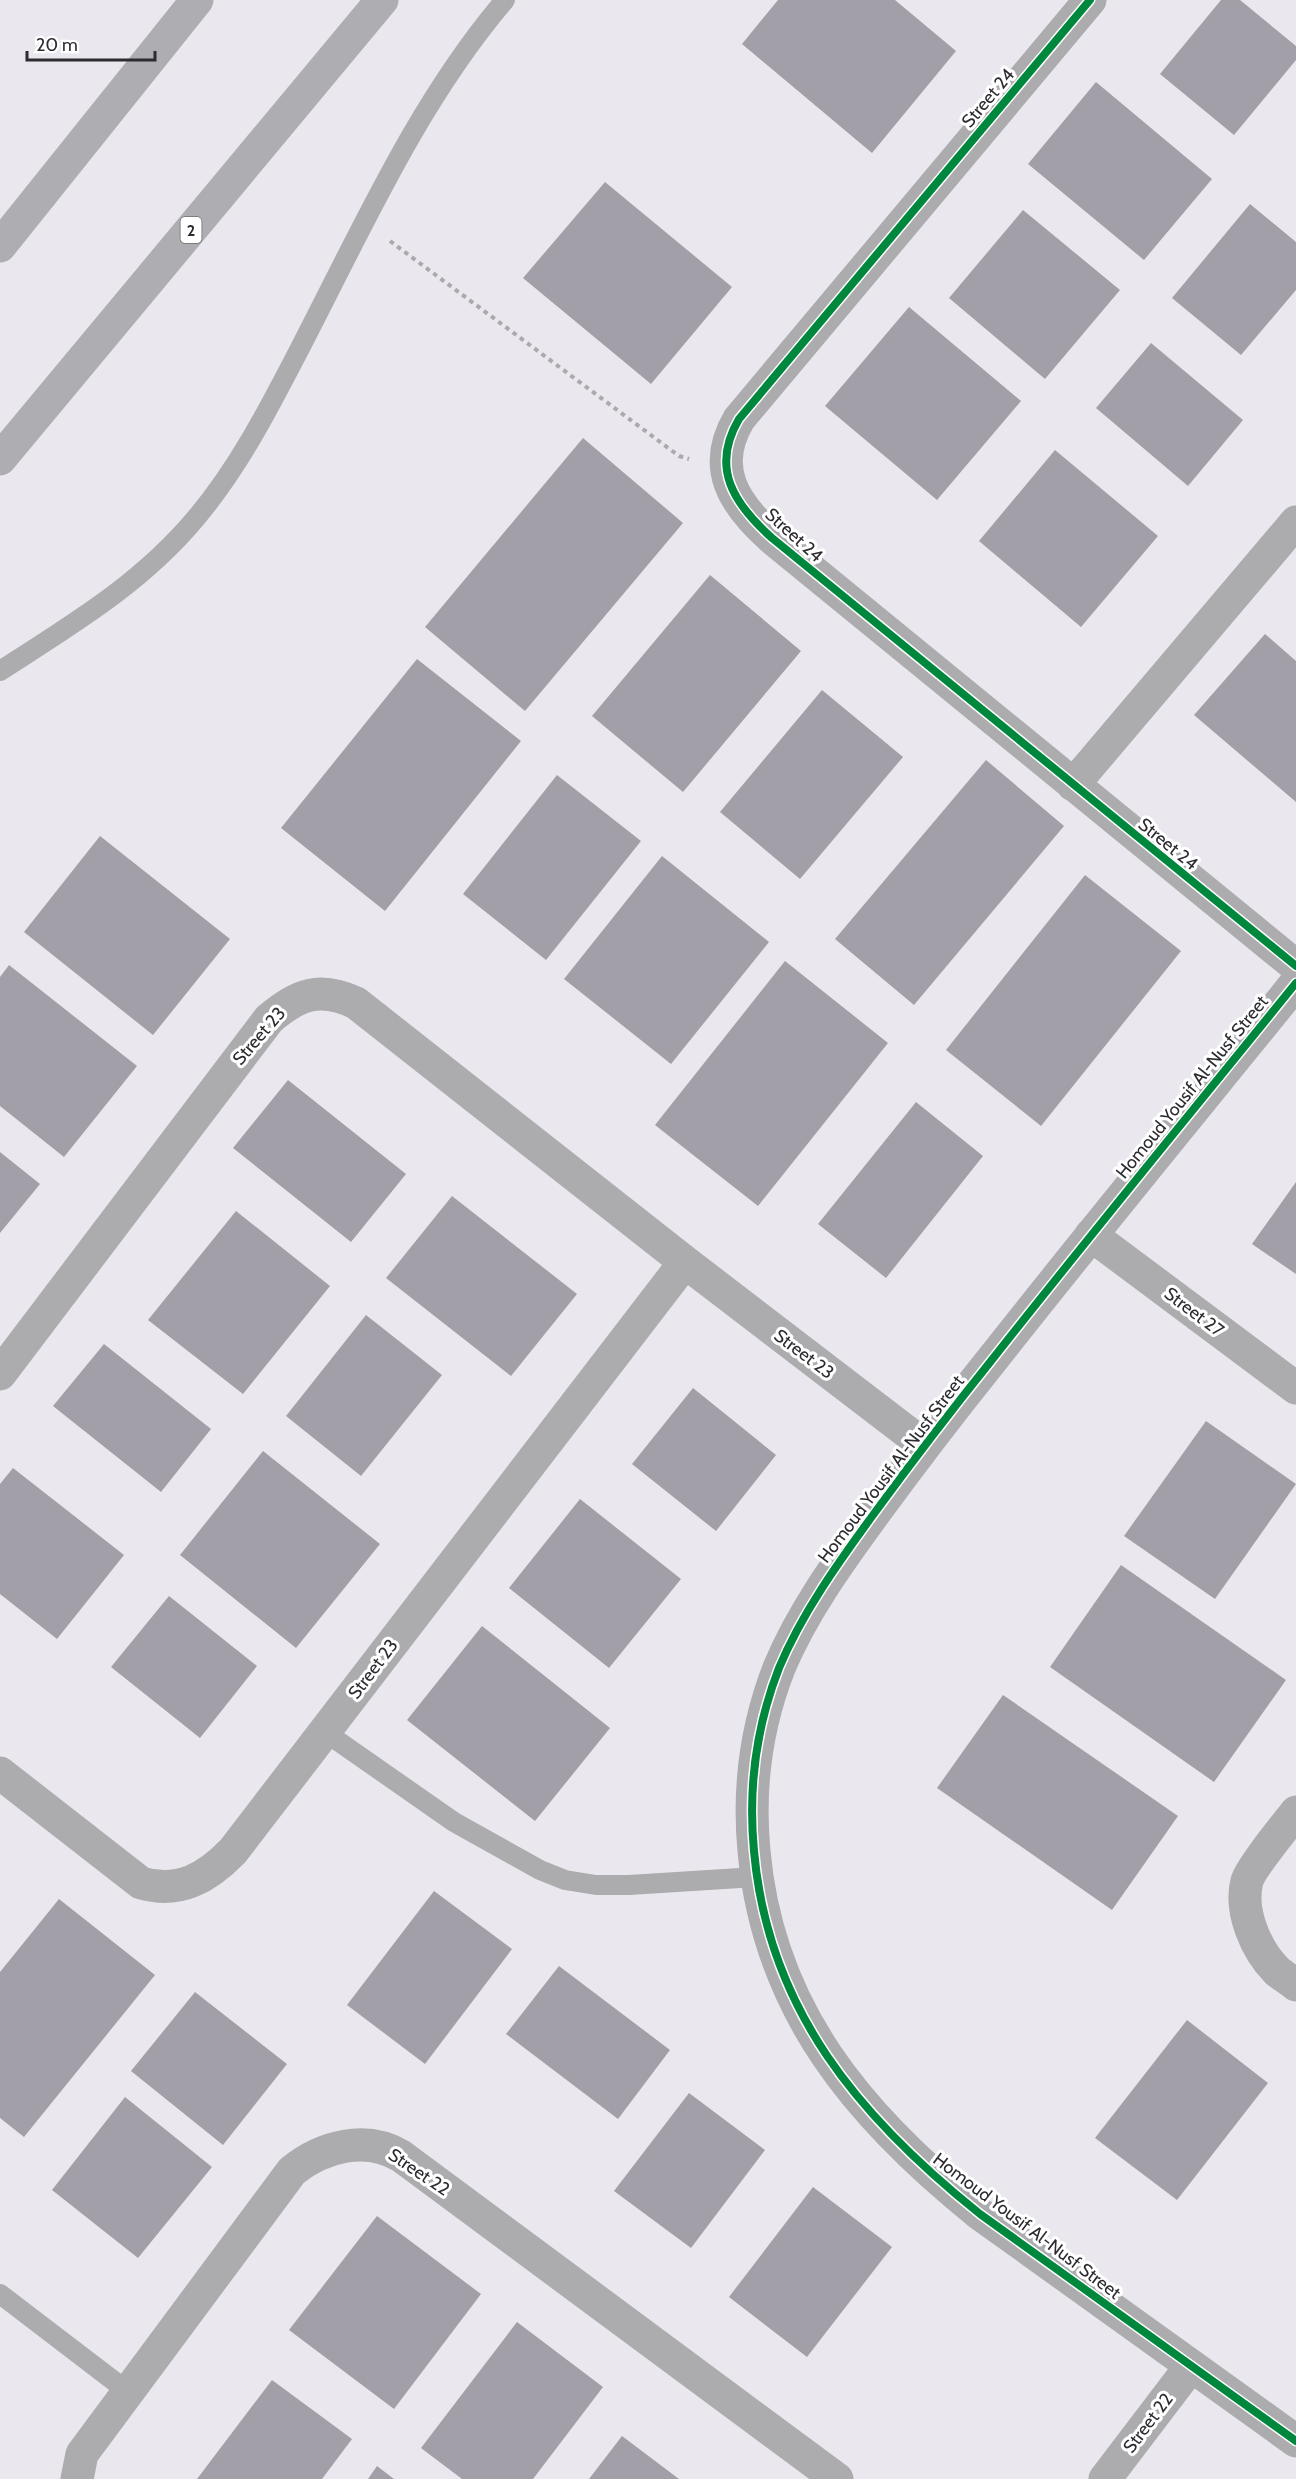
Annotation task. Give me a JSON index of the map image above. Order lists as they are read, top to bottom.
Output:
{
  "streets": {
    "main road": ["2"],
    "street": [
      "Street 24",
      "Street 23",
      "Homoud Yousif Al-Nusf Street",
      "Street 27",
      "Street 22"
    ]
  },
  "crossings": [
    ["Street 23", "Homoud Yousif Al-Nusf Street"],
    ["Homoud Yousif Al-Nusf Street", "Street 27"],
    ["Homoud Yousif Al-Nusf Street", "Street 22"]
  ],
  "scale_bar": "20 m"
}
